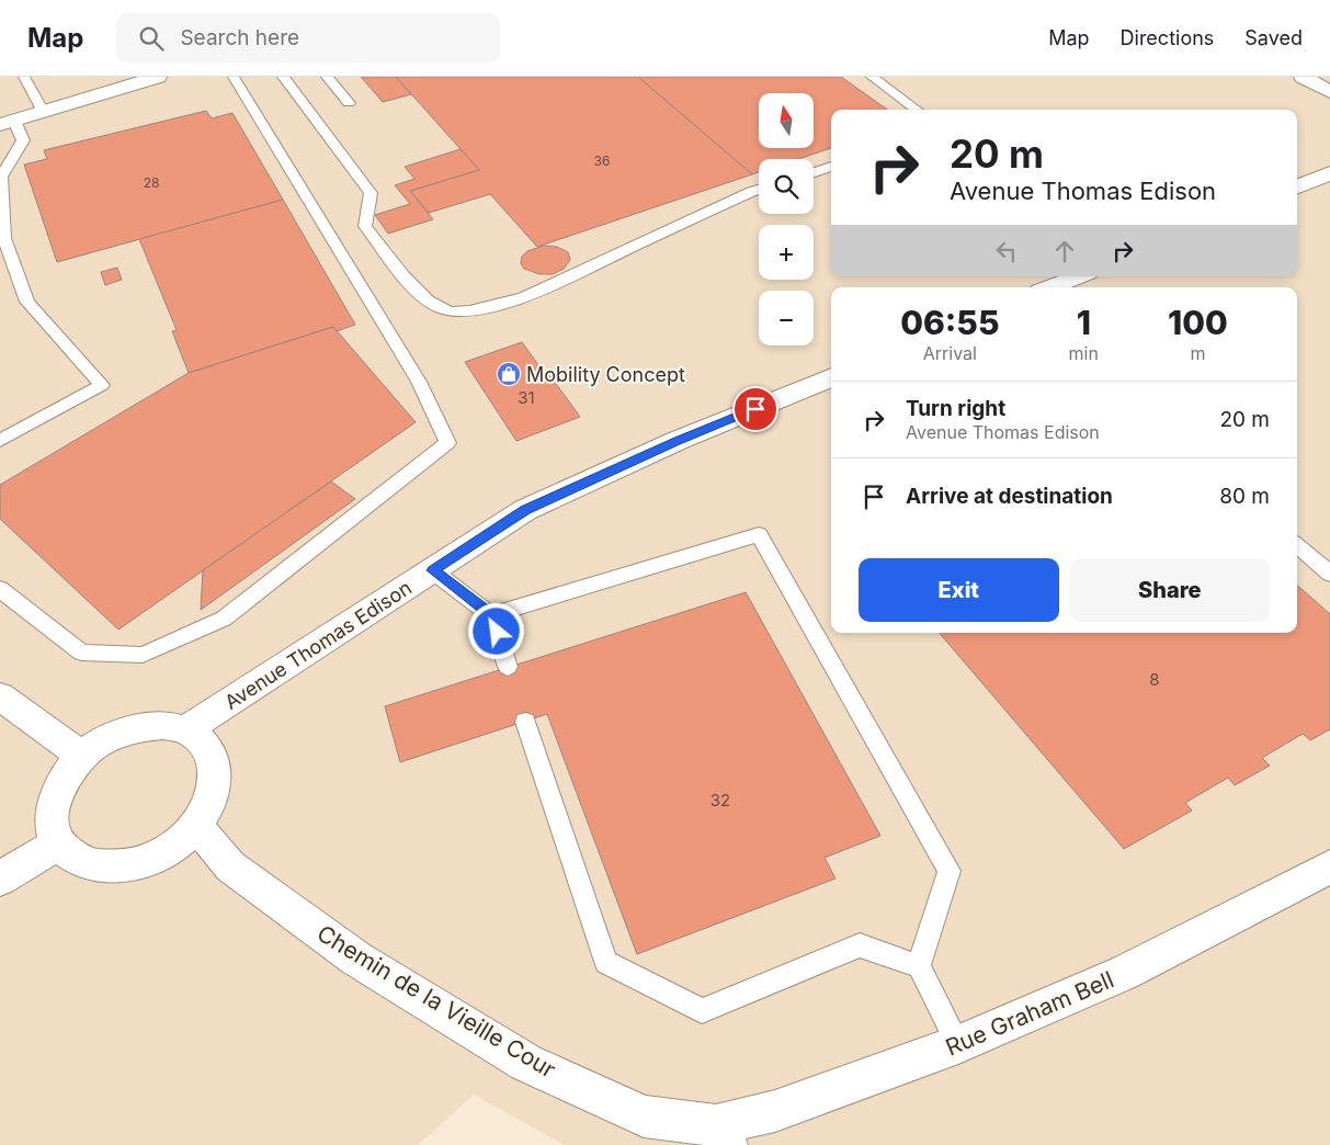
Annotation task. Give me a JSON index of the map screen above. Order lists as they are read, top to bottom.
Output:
{
  "streets": {
    "street": ["Avenue Thomas Edison", "Chemin de la Vieille Cour", "Rue Graham Bell"]
  },
  "crossings": [
    ["Avenue Thomas Edison", "Chemin de la Vieille Cour"],
    ["Chemin de la Vieille Cour", "Rue Graham Bell"]
  ],
  "places": {
    "shop": ["Mobility Concept"]
  },
  "house_numbers": [
    "36",
    "28",
    "31",
    "8",
    "32"
  ],
  "north": "top",
  "page": {
    "header": "Map",
    "search": "Search here",
    "nav": ["Map", "Directions", "Saved"],
    "map_buttons": ["+", "−"],
    "turn": ["20 m", "Avenue Thomas Edison"],
    "eta": [
      "06:55",
      "Arrival",
      "1",
      "min",
      "100",
      "m"
    ],
    "list": [
      {
        "name": "Turn right",
        "note": "Avenue Thomas Edison",
        "value": "20 m"
      },
      {
        "name": "Arrive at destination",
        "value": "80 m"
      }
    ],
    "buttons": ["Exit", "Share"]
  }
}
